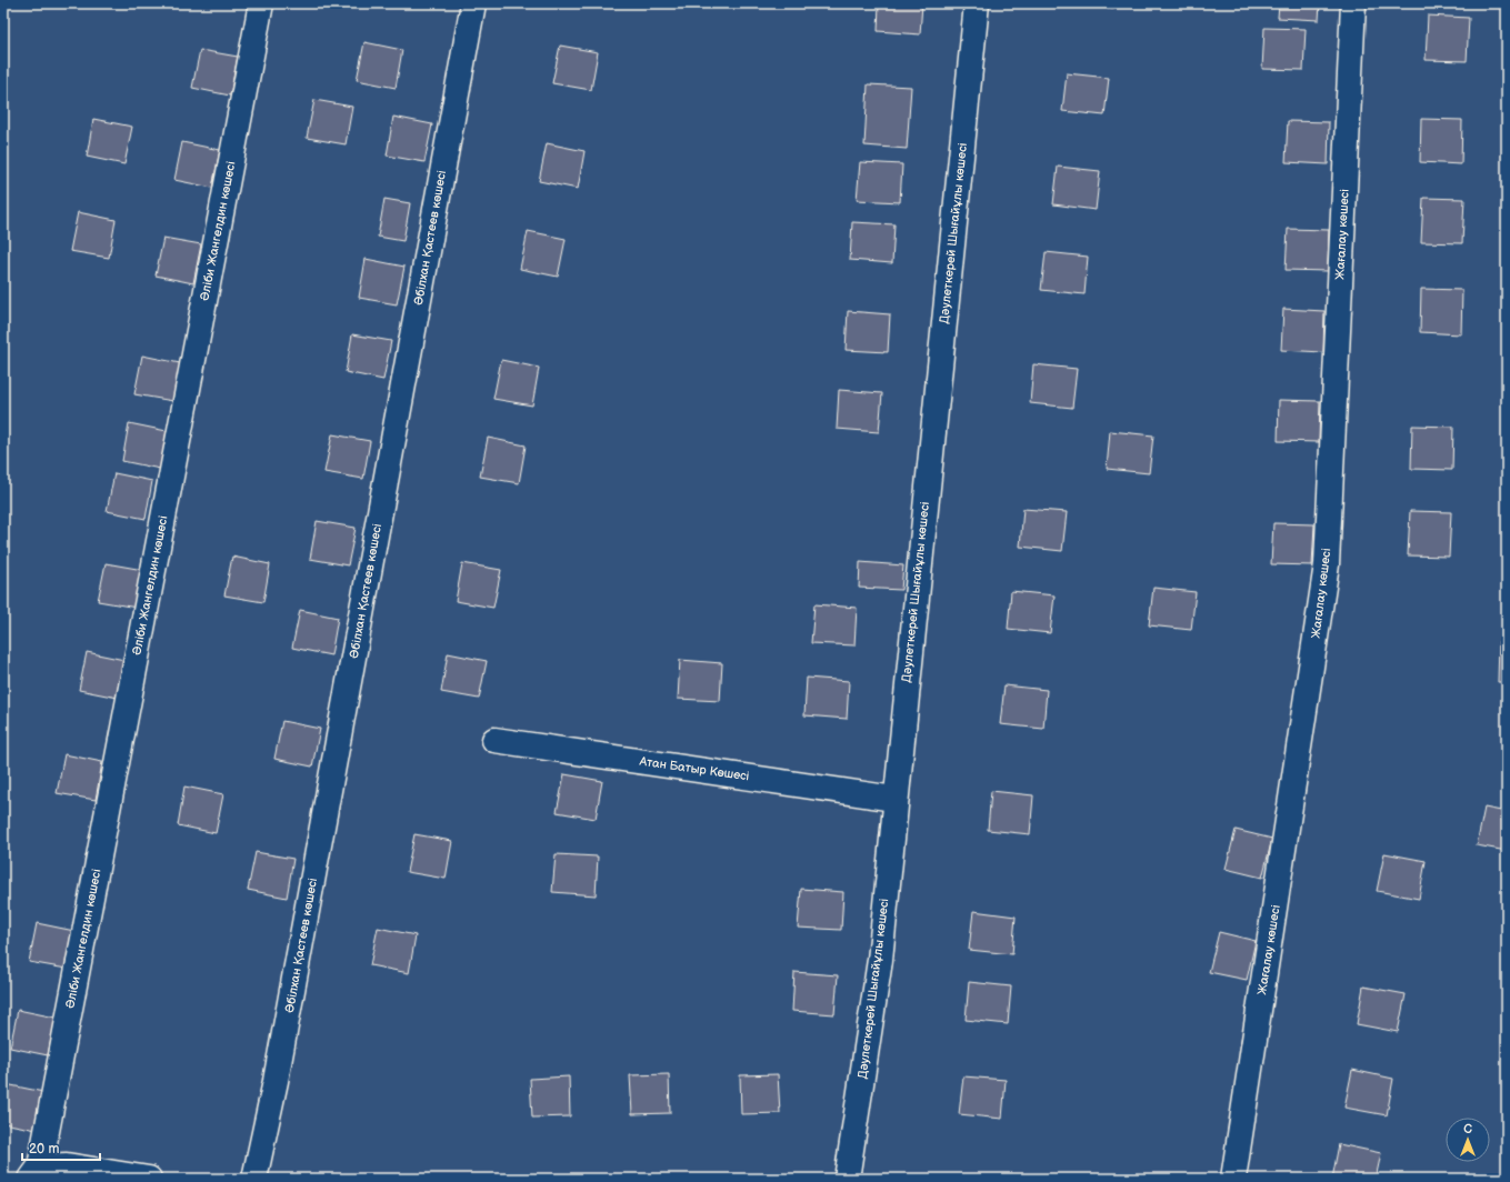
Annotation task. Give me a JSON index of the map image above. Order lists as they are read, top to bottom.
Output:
{
  "streets": {
    "street": [
      "Әліби Жангелдин көшесі",
      "Дәулеткерей Шығайұлы көшесі",
      "Жағалау көшесі",
      "Әбілхан Қастеев көшесі",
      "Атан Батыр Көшесі"
    ]
  },
  "crossings": [
    ["Дәулеткерей Шығайұлы көшесі", "Атан Батыр Көшесі"]
  ],
  "scale_bar": "20 m",
  "north": "top"
}
